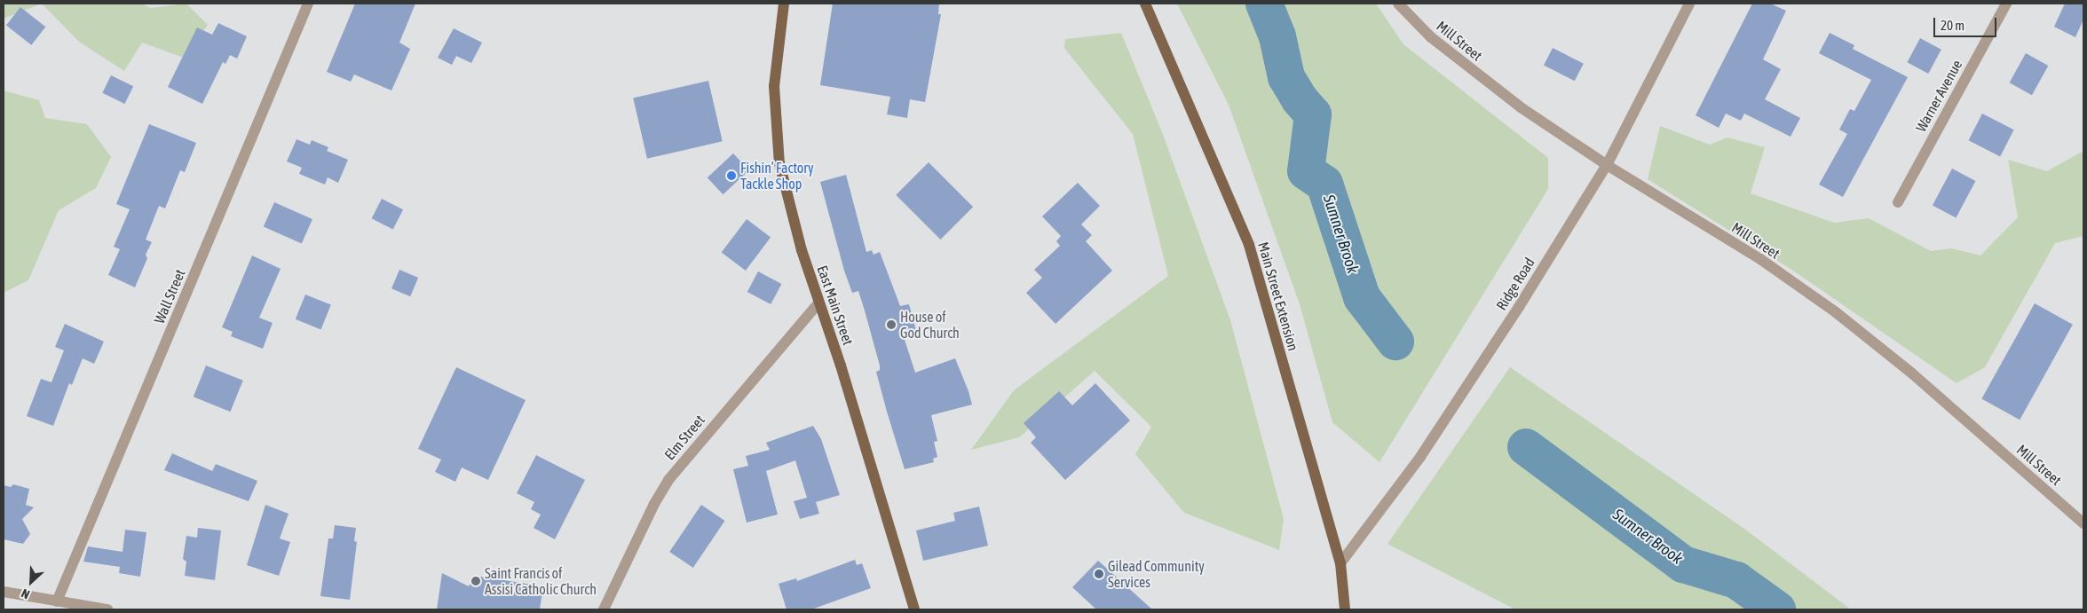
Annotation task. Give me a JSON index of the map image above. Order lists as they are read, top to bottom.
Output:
{
  "streets": {
    "main road": ["Main Street Extension", "East Main Street"],
    "street": [
      "Mill Street",
      "Warner Avenue",
      "Ridge Road",
      "Wall Street",
      "Elm Street"
    ]
  },
  "crossings": [
    ["Mill Street", "Ridge Road"],
    ["Ridge Road", "Main Street Extension"],
    ["East Main Street", "Elm Street"]
  ],
  "water": ["Sumner Brook"],
  "places": [
    "Fishin’ Factory Tackle Shop",
    "House of God Church",
    "Gilead Community Services",
    "Saint Francis of Assisi Catholic Church"
  ],
  "scale_bar": "20 m",
  "north": "bottom left"
}
